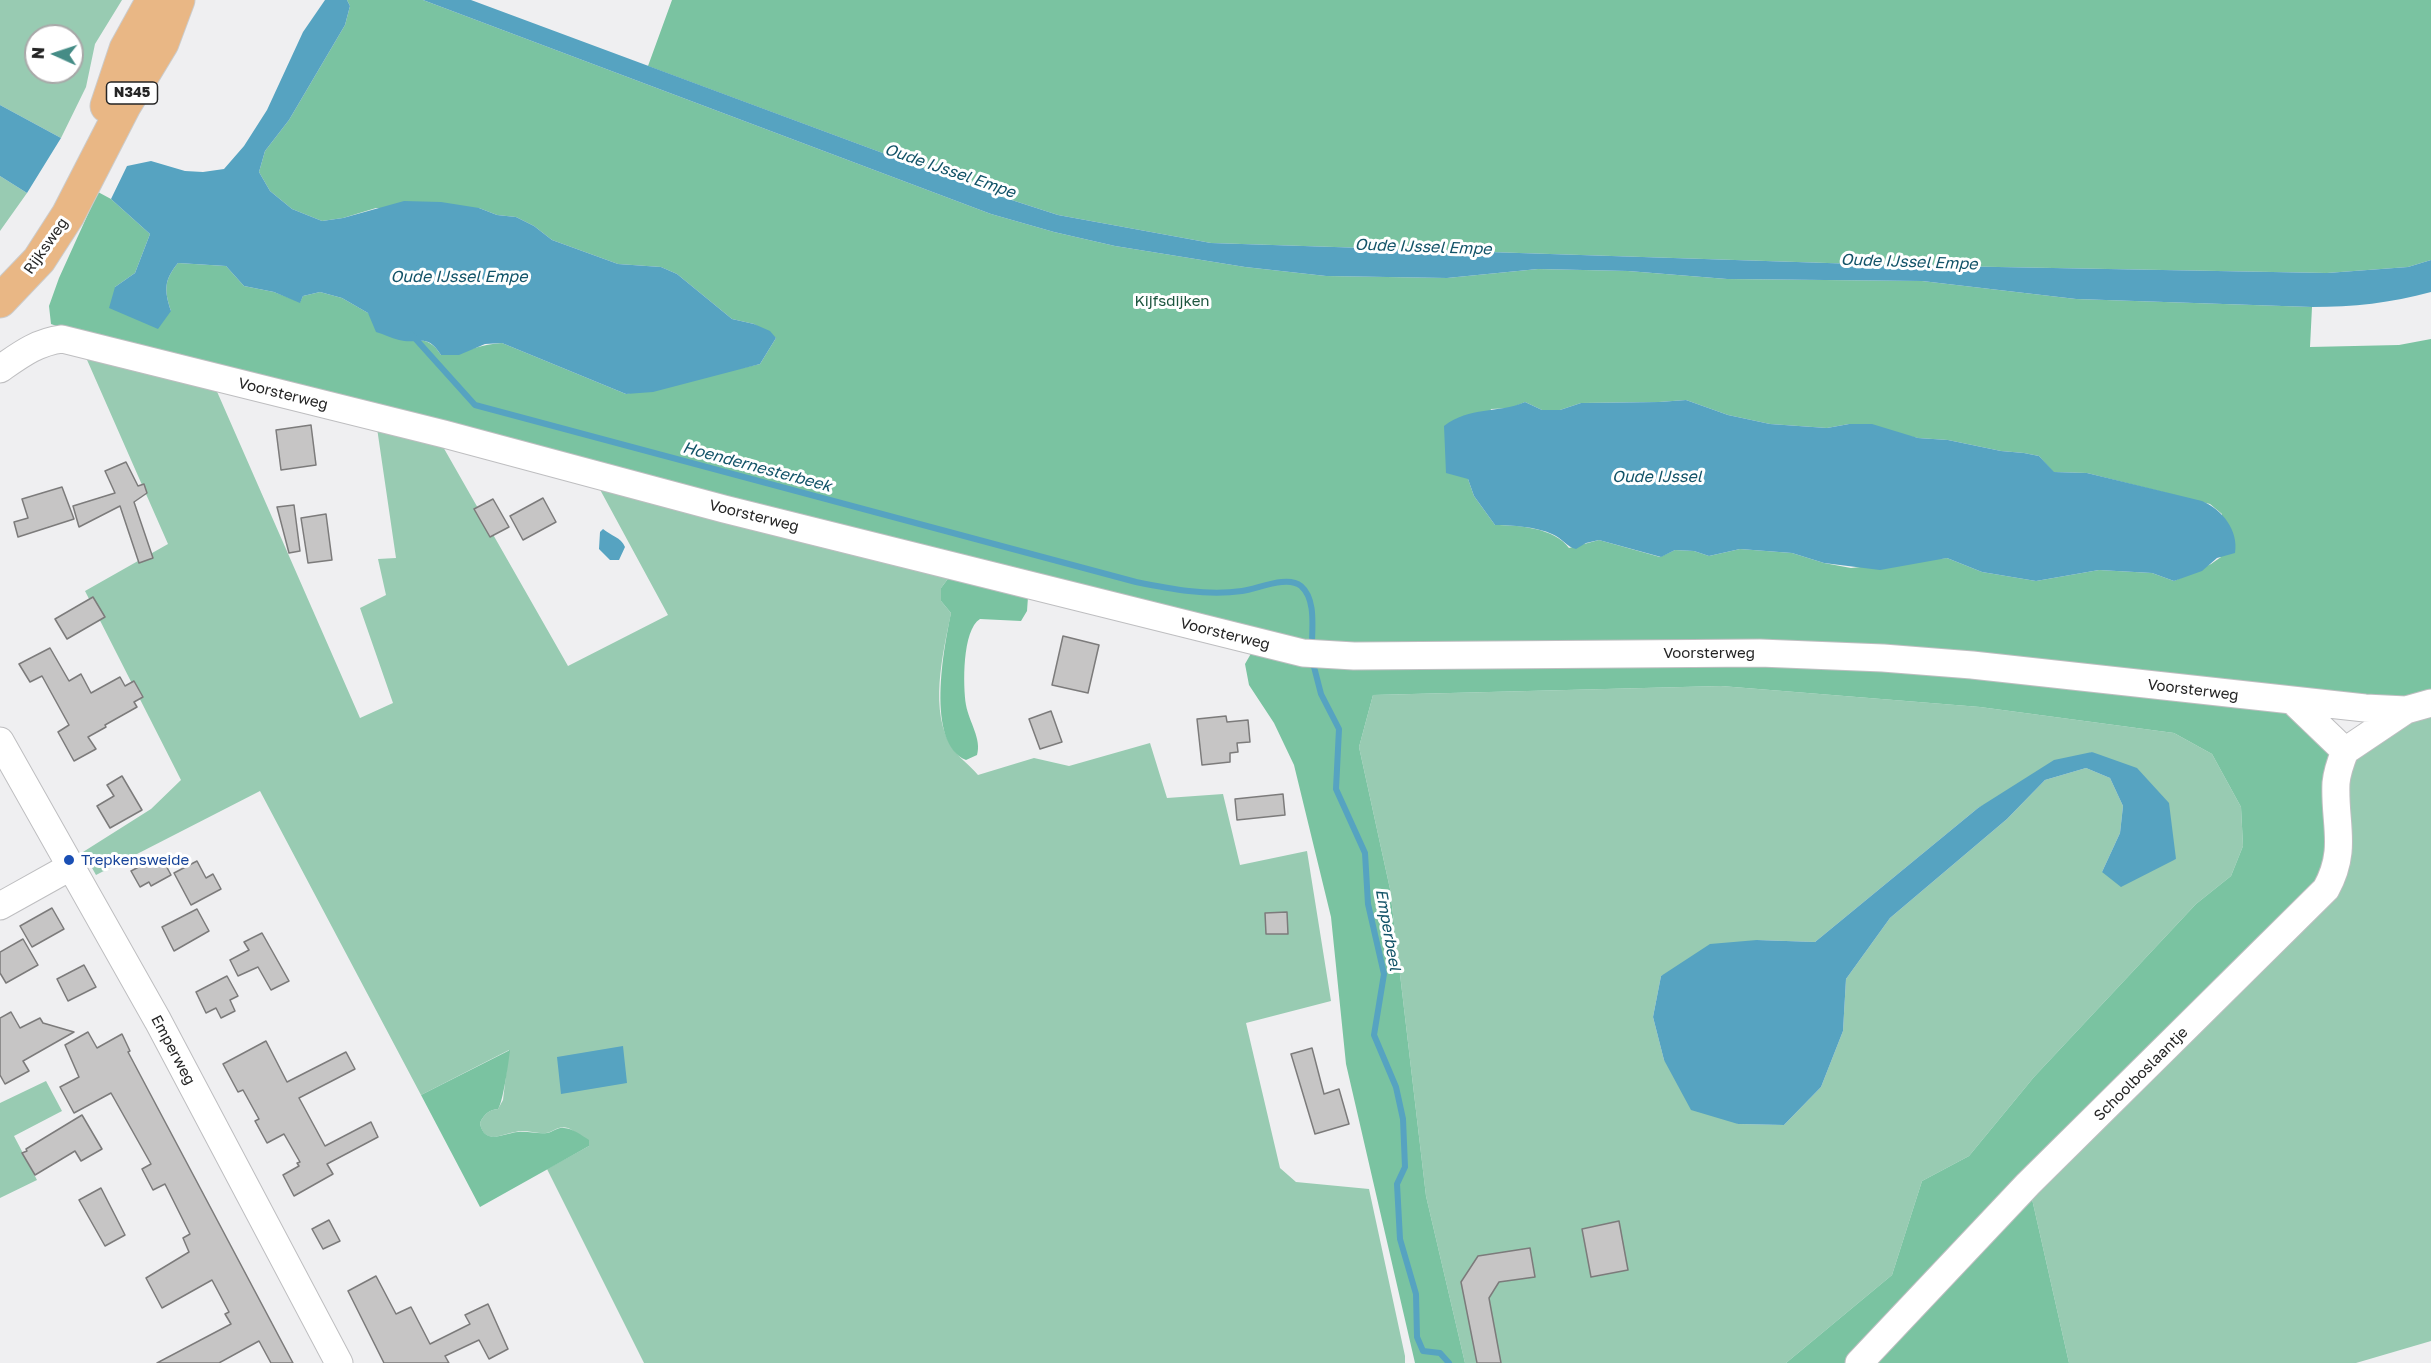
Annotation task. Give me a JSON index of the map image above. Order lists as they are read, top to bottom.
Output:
{
  "streets": {
    "main road": ["N345", "Rijksweg"],
    "street": ["Voorsterweg", "Emperweg", "Schoolboslaantje"]
  },
  "crossings": [
    ["N345", "Rijksweg"]
  ],
  "water": [
    "Oude IJssel Empe",
    "Hoendernesterbeek",
    "Oude IJssel",
    "Emperbeel"
  ],
  "parks": ["Kijfsdijken"],
  "places": ["Trepkensweide"],
  "north": "left"
}
